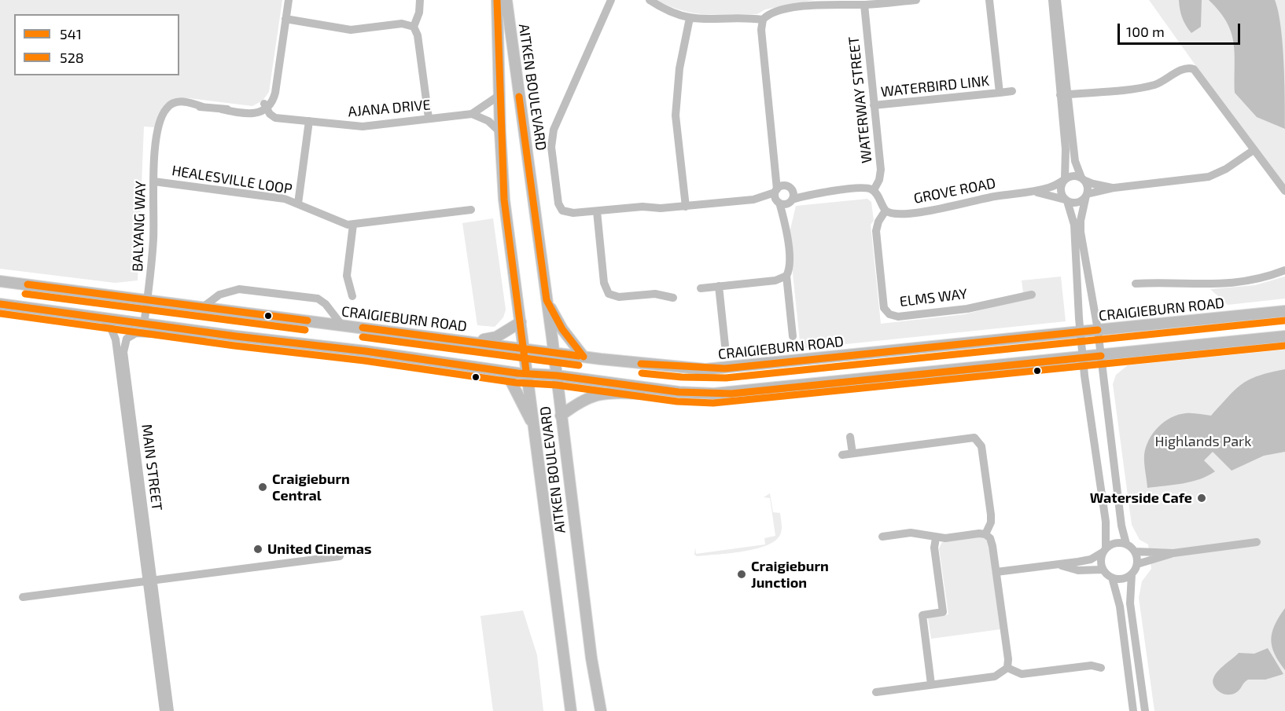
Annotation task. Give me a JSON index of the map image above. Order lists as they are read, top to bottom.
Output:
{
  "streets": {
    "main road": ["AITKEN BOULEVARD", "CRAIGIEBURN ROAD"],
    "street": [
      "WATERBIRD LINK",
      "WATERWAY STREET",
      "AJANA DRIVE",
      "HEALESVILLE LOOP",
      "GROVE ROAD",
      "BALYANG WAY",
      "ELMS WAY",
      "MAIN STREET"
    ]
  },
  "crossings": [
    ["WATERBIRD LINK", "WATERWAY STREET"],
    ["AITKEN BOULEVARD", "AJANA DRIVE"],
    ["AITKEN BOULEVARD", "CRAIGIEBURN ROAD"],
    ["AJANA DRIVE", "BALYANG WAY"],
    ["HEALESVILLE LOOP", "BALYANG WAY"],
    ["GROVE ROAD", "ELMS WAY"],
    ["BALYANG WAY", "CRAIGIEBURN ROAD"]
  ],
  "parks": ["Highlands Park"],
  "places": [
    "Craigieburn Central",
    "Waterside Cafe",
    "United Cinemas",
    "Craigieburn Junction"
  ],
  "lines": ["transit line 541", "transit line 528"],
  "legend": ["541", "528"],
  "scale_bar": "100 m"
}
